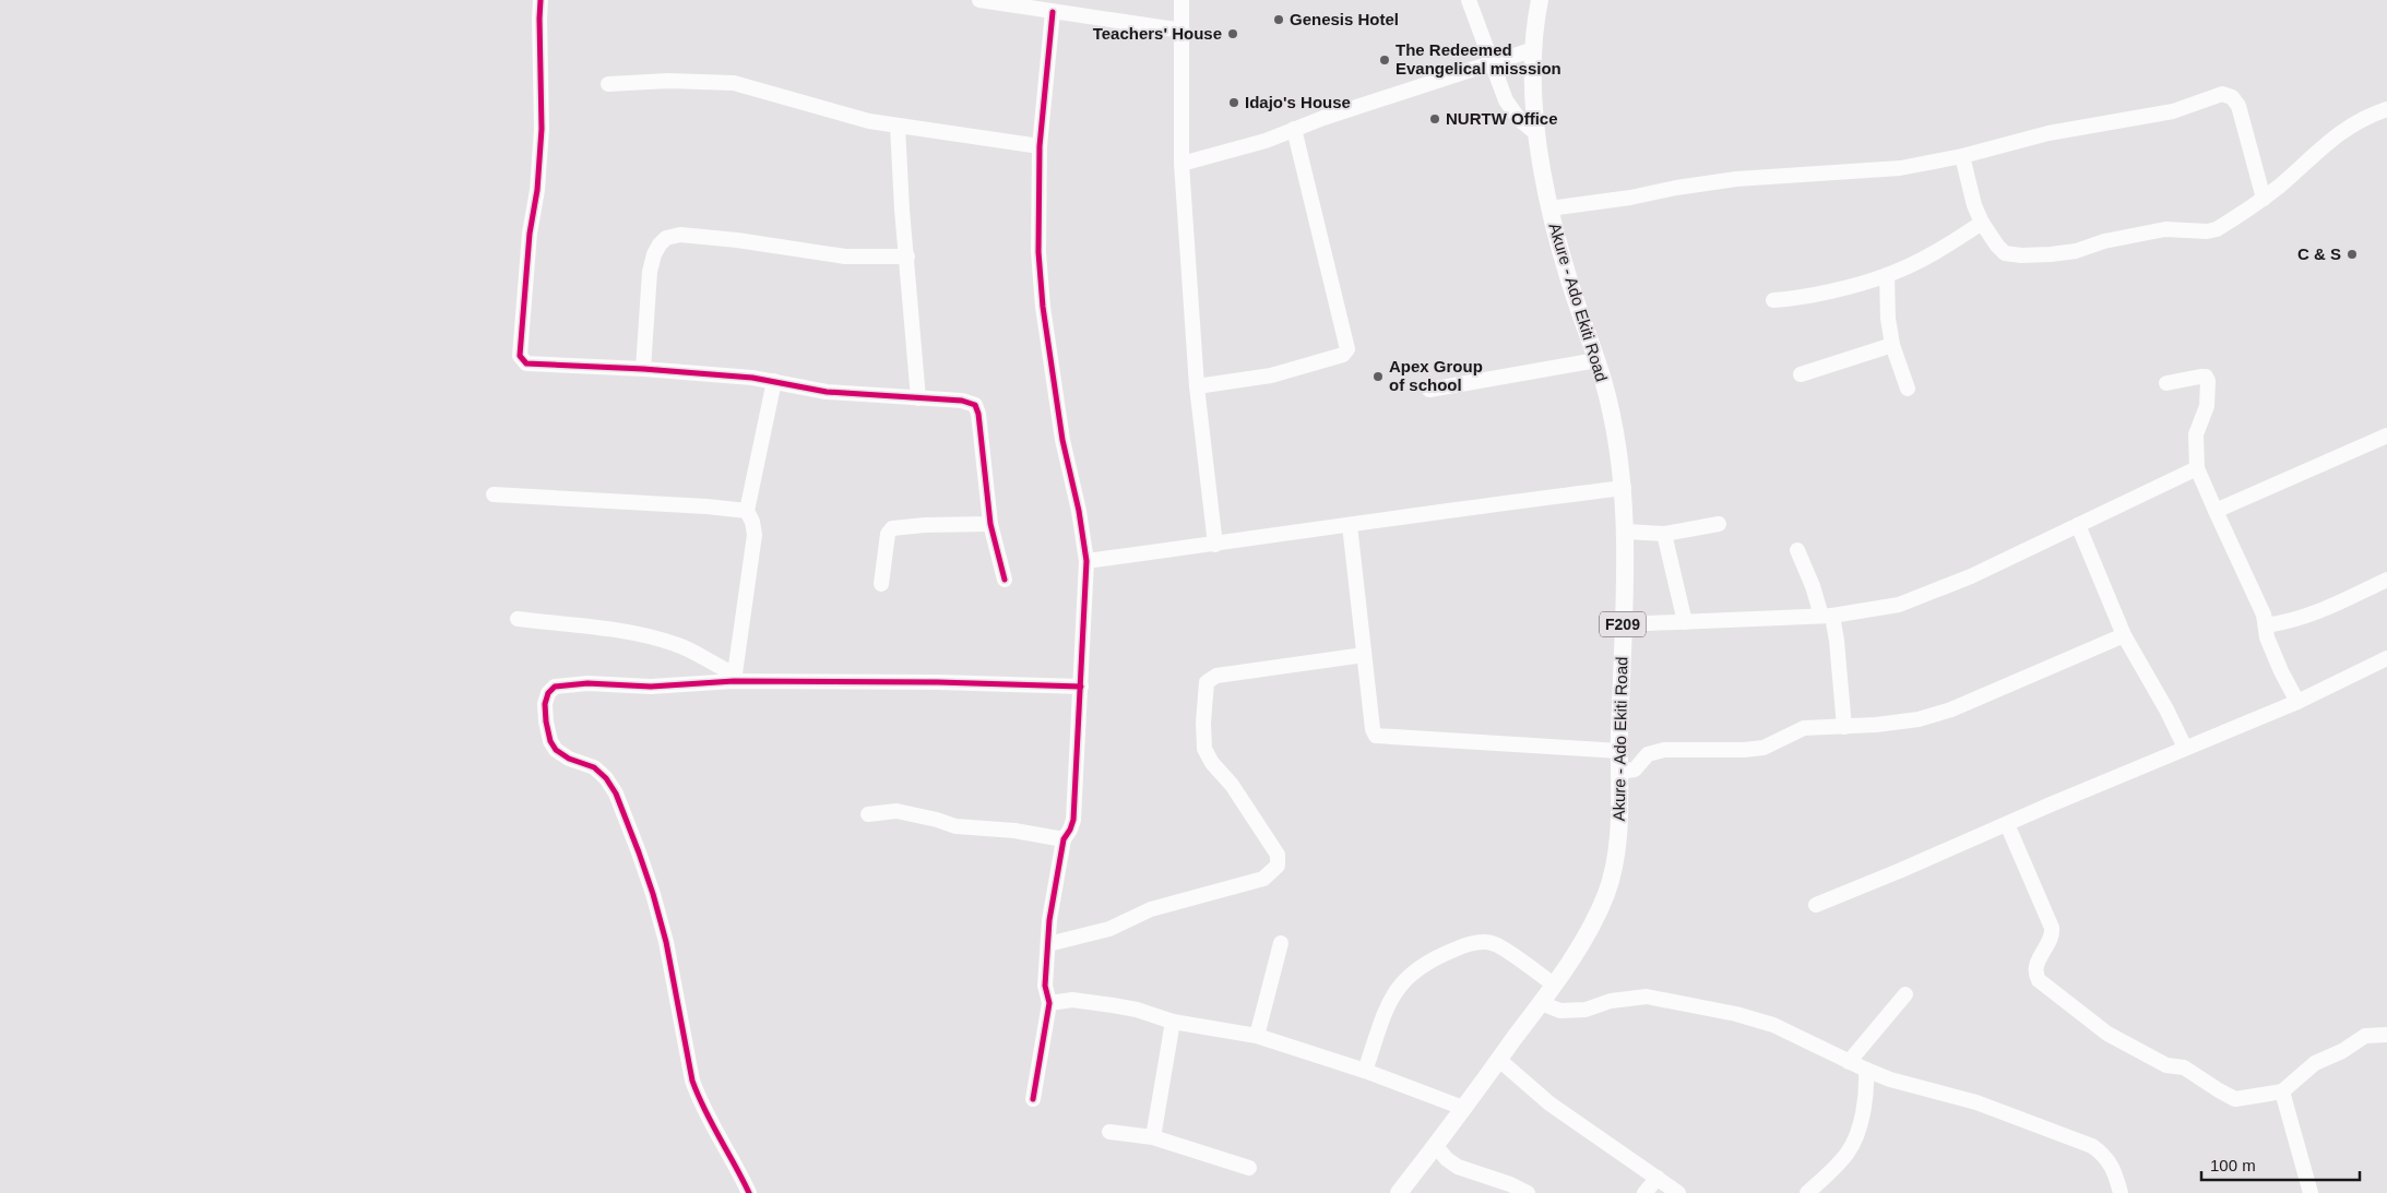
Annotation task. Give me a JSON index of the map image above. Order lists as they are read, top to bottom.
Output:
{
  "streets": {
    "main road": ["Akure - Ado Ekiti Road", "F209"]
  },
  "places": [
    "Genesis Hotel",
    "Teachers' House",
    "The Redeemed Evangelical misssion",
    "Idajo's House",
    "NURTW Office",
    "C & S",
    "Apex Group of school"
  ],
  "scale_bar": "100 m"
}
